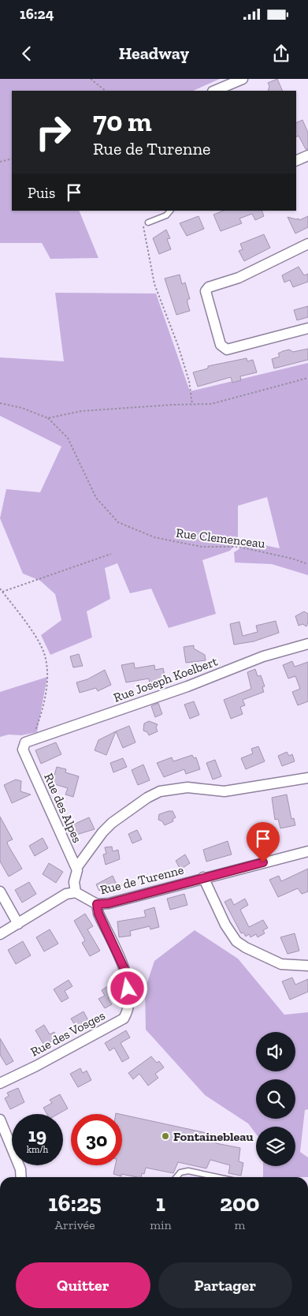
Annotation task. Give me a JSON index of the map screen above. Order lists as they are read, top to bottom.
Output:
{
  "streets": {
    "street": [
      "Rue Joseph Koelbert",
      "Rue des Alpes",
      "Rue de Turenne",
      "Rue des Vosges"
    ],
    "path": ["Rue Clemenceau"]
  },
  "crossings": [
    ["Rue Joseph Koelbert", "Rue des Alpes"],
    ["Rue des Alpes", "Rue de Turenne"],
    ["Rue de Turenne", "Rue des Vosges"]
  ],
  "places": ["Fontainebleau"],
  "page": {
    "status": "16:24",
    "header": "Headway",
    "turn": ["70 m", "Rue de Turenne"],
    "then": "Puis",
    "speed": "19 km/h",
    "limit": "30",
    "eta": [
      "16:25",
      "Arrivée",
      "1",
      "min",
      "200",
      "m"
    ],
    "buttons": ["Quitter", "Partager"]
  }
}
